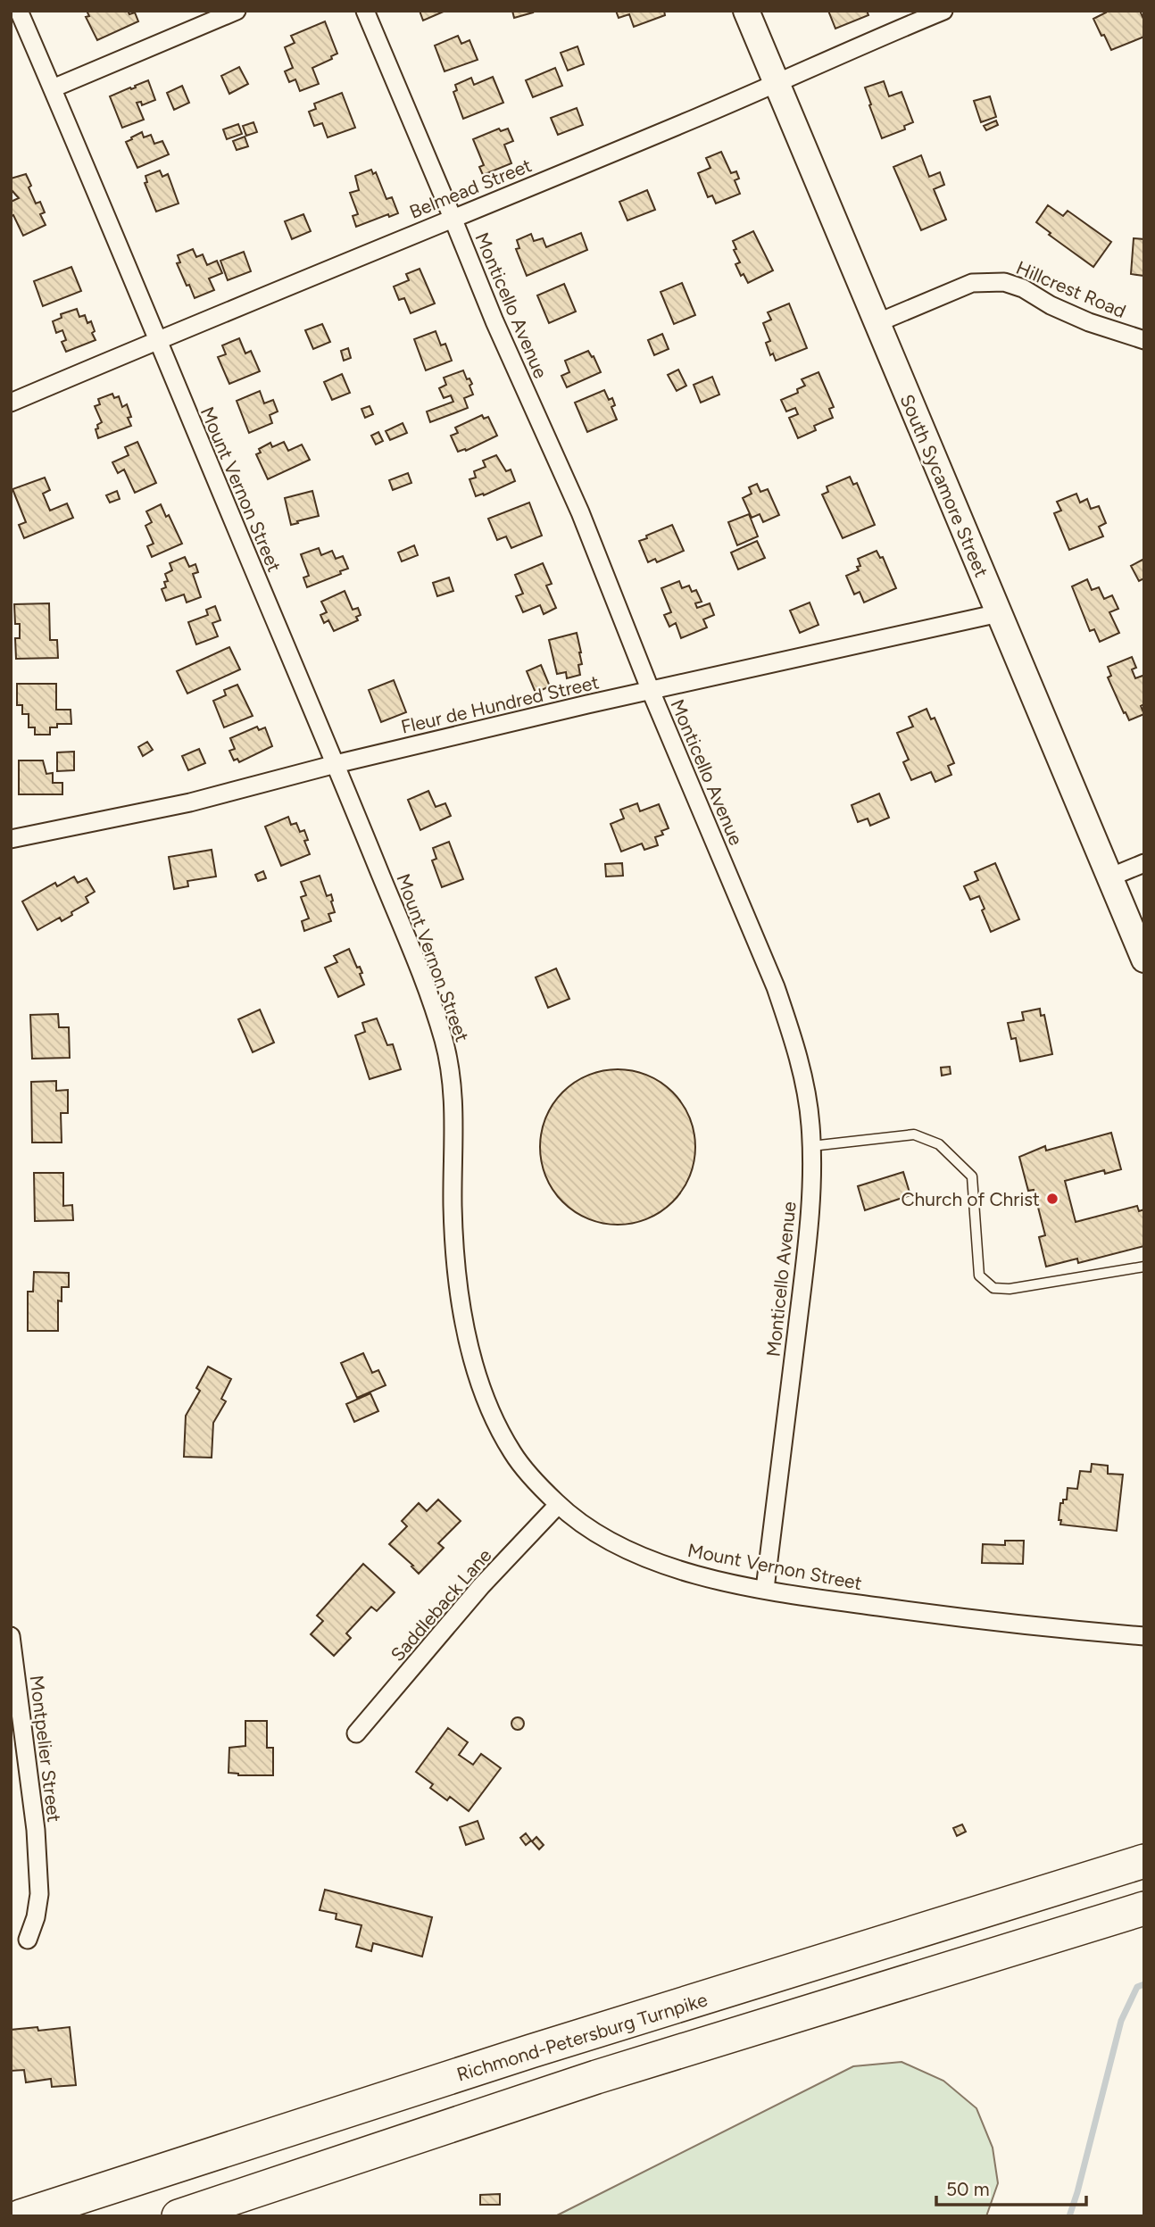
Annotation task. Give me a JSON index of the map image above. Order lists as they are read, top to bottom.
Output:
{
  "streets": {
    "highway": ["Richmond-Petersburg Turnpike"],
    "main road": ["South Sycamore Street"],
    "street": [
      "Belmead Street",
      "Hillcrest Road",
      "Monticello Avenue",
      "Mount Vernon Street",
      "Fleur de Hundred Street",
      "Saddleback Lane",
      "Montpelier Street"
    ]
  },
  "crossings": [
    ["Belmead Street", "Monticello Avenue"],
    ["Belmead Street", "South Sycamore Street"],
    ["Belmead Street", "Mount Vernon Street"],
    ["Hillcrest Road", "South Sycamore Street"],
    ["Monticello Avenue", "Mount Vernon Street"],
    ["Monticello Avenue", "Fleur de Hundred Street"],
    ["South Sycamore Street", "Fleur de Hundred Street"],
    ["Mount Vernon Street", "Fleur de Hundred Street"],
    ["Mount Vernon Street", "Saddleback Lane"]
  ],
  "places": ["Church of Christ"],
  "scale_bar": "50 m"
}
